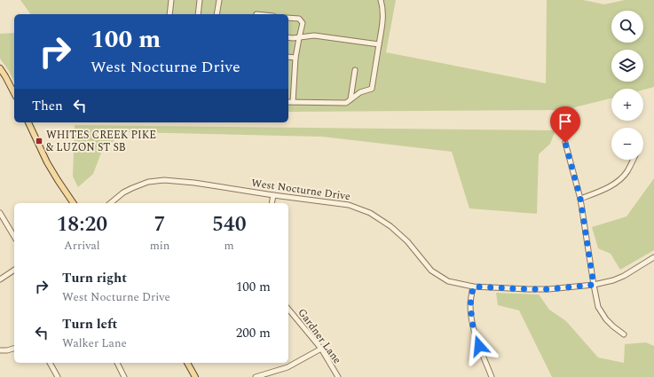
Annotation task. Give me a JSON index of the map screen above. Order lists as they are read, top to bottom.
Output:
{
  "streets": {
    "street": ["West Nocturne Drive", "Gardner Lane"]
  },
  "places": {
    "transit": ["WHITES CREEK PIKE & LUZON ST SB"]
  },
  "page": {
    "map_buttons": ["+", "−"],
    "turn": ["100 m", "West Nocturne Drive"],
    "then": "Then",
    "eta": [
      "18:20",
      "Arrival",
      "7",
      "min",
      "540",
      "m"
    ],
    "list": [
      {
        "name": "Turn right",
        "note": "West Nocturne Drive",
        "value": "100 m"
      },
      {
        "name": "Turn left",
        "note": "Walker Lane",
        "value": "200 m"
      }
    ]
  }
}
